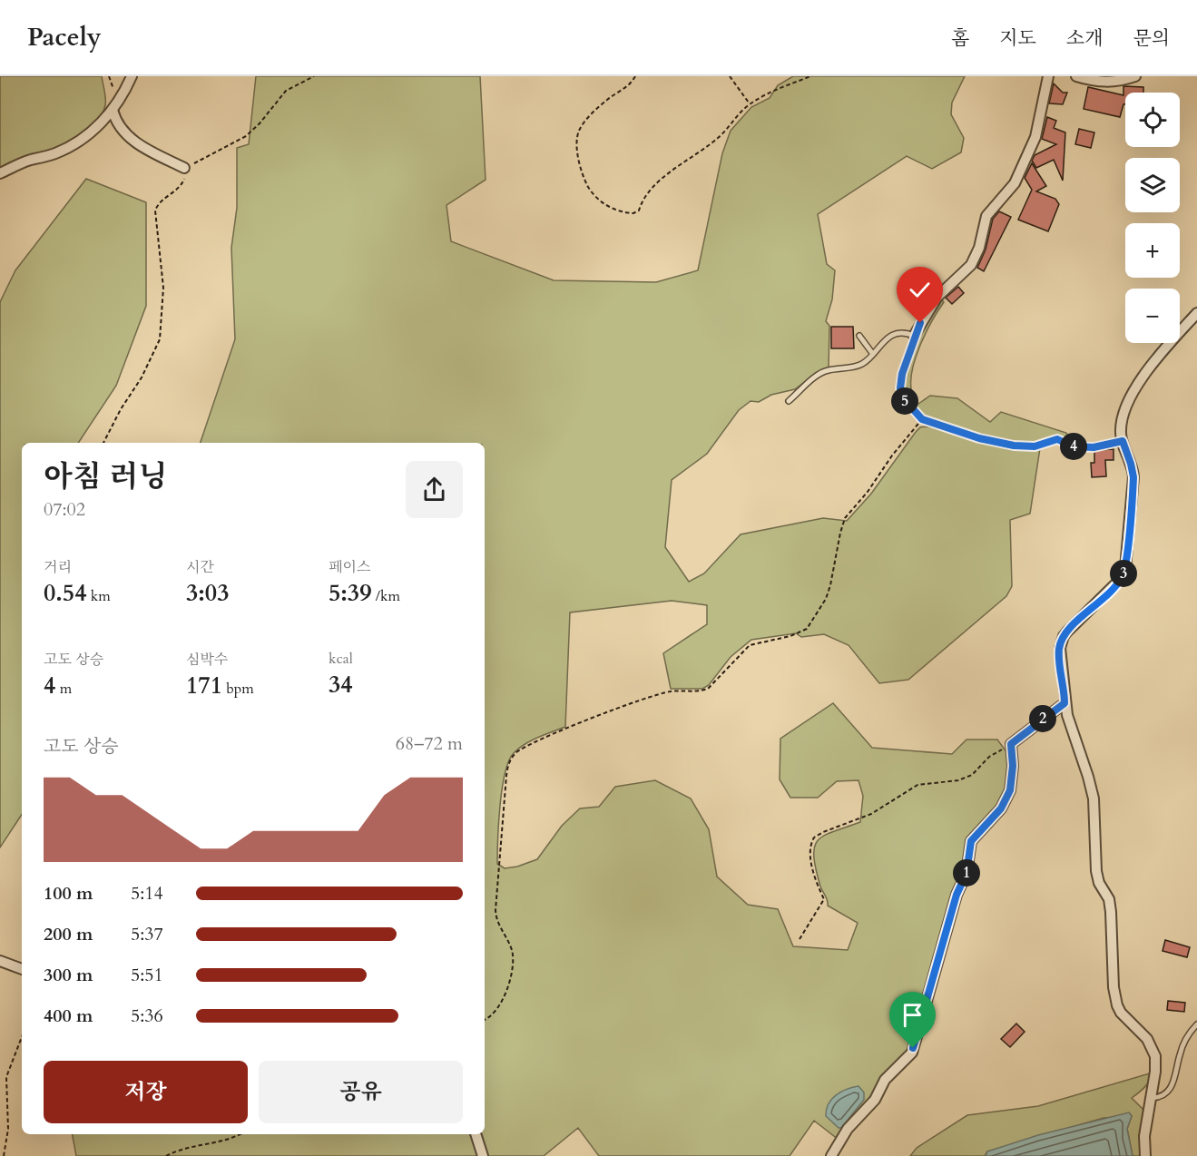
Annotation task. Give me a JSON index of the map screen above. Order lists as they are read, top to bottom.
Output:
{
  "page": {
    "header": "Pacely",
    "nav": [
      "홈",
      "지도",
      "소개",
      "문의"
    ],
    "map_buttons": ["+", "−"],
    "pins": [
      "5",
      "4",
      "3",
      "2",
      "1"
    ],
    "heading": ["아침 러닝", "07:02"],
    "stats": [
      ["거리", "0.54 km"],
      ["시간", "3:03"],
      ["페이스", "5:39 /km"],
      ["고도 상승", "4 m"],
      ["심박수", "171 bpm"],
      ["kcal", "34"]
    ],
    "chart": ["고도 상승", "68–72 m"],
    "list": [
      {
        "name": "100 m",
        "note": "5:14"
      },
      {
        "name": "200 m",
        "note": "5:37"
      },
      {
        "name": "300 m",
        "note": "5:51"
      },
      {
        "name": "400 m",
        "note": "5:36"
      }
    ],
    "buttons": ["저장", "공유"]
  }
}
